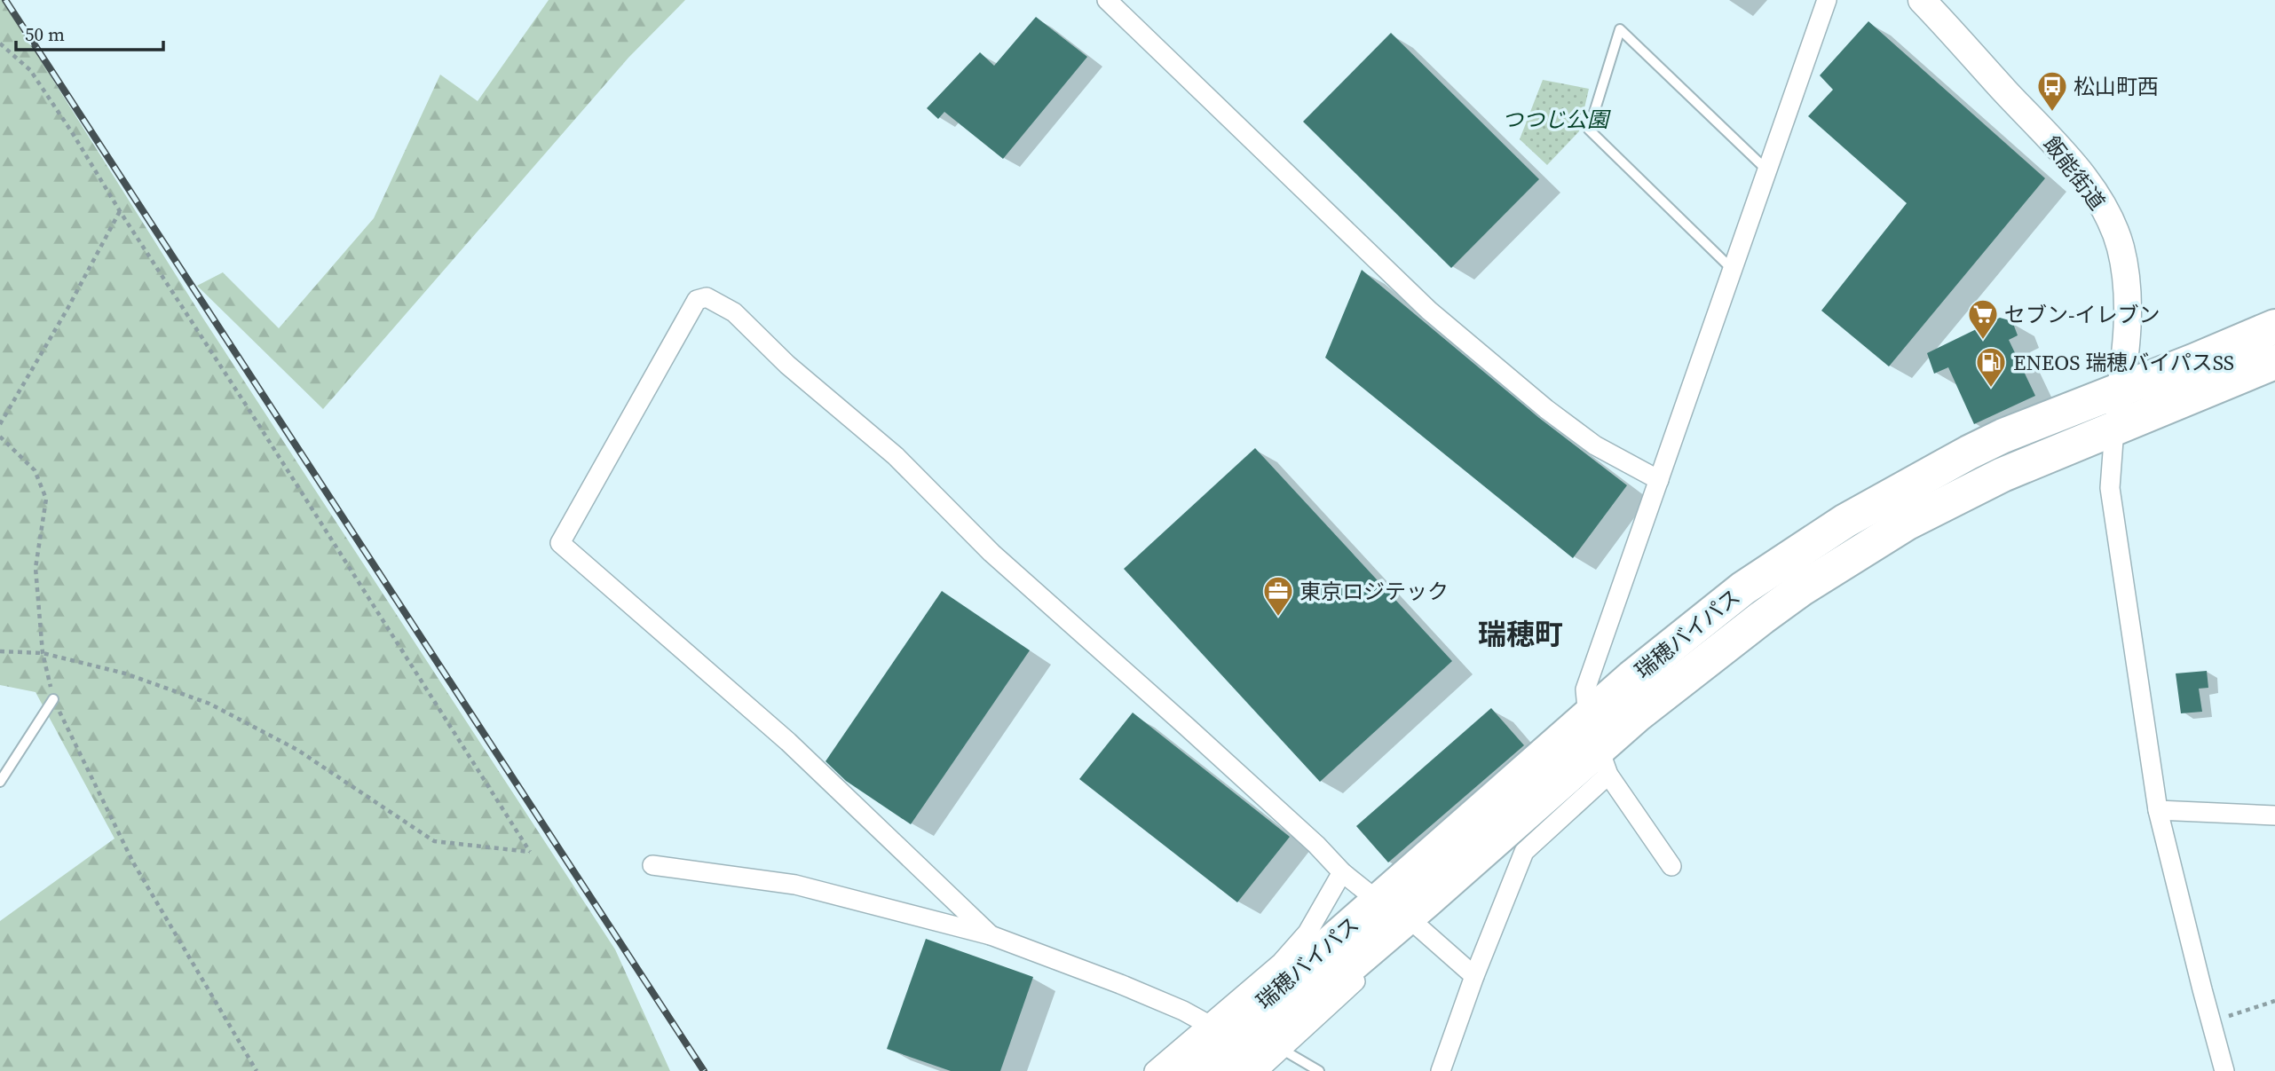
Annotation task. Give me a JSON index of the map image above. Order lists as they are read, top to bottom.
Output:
{
  "streets": {
    "highway": ["瑞穂バイパス"],
    "street": ["飯能街道"]
  },
  "crossings": [
    ["飯能街道", "瑞穂バイパス"]
  ],
  "districts": ["瑞穂町"],
  "parks": ["つつじ公園"],
  "places": {
    "bus stop": ["松山町西"],
    "supermarket": ["セブン-イレブン"],
    "fuel station": ["ENEOS 瑞穂バイパスSS"],
    "office": ["東京ロジテック"]
  },
  "scale_bar": "50 m"
}
